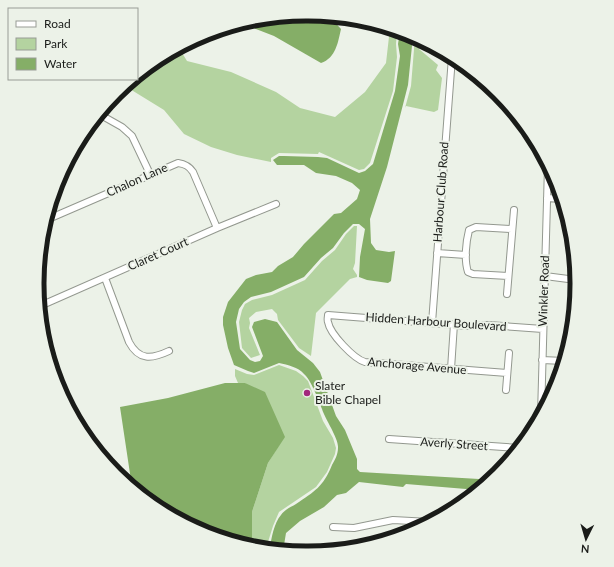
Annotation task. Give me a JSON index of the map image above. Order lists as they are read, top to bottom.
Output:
{
  "streets": {
    "street": [
      "Chalon Lane",
      "Harbour Club Road",
      "Claret Court",
      "Winkler Road",
      "Hidden Harbour Boulevard",
      "Anchorage Avenue",
      "Averly Street"
    ]
  },
  "crossings": [
    ["Chalon Lane", "Claret Court"],
    ["Harbour Club Road", "Hidden Harbour Boulevard"],
    ["Winkler Road", "Hidden Harbour Boulevard"],
    ["Hidden Harbour Boulevard", "Anchorage Avenue"]
  ],
  "places": ["Slater Bible Chapel"],
  "legend": ["Road", "Park", "Water"],
  "north": "bottom"
}
